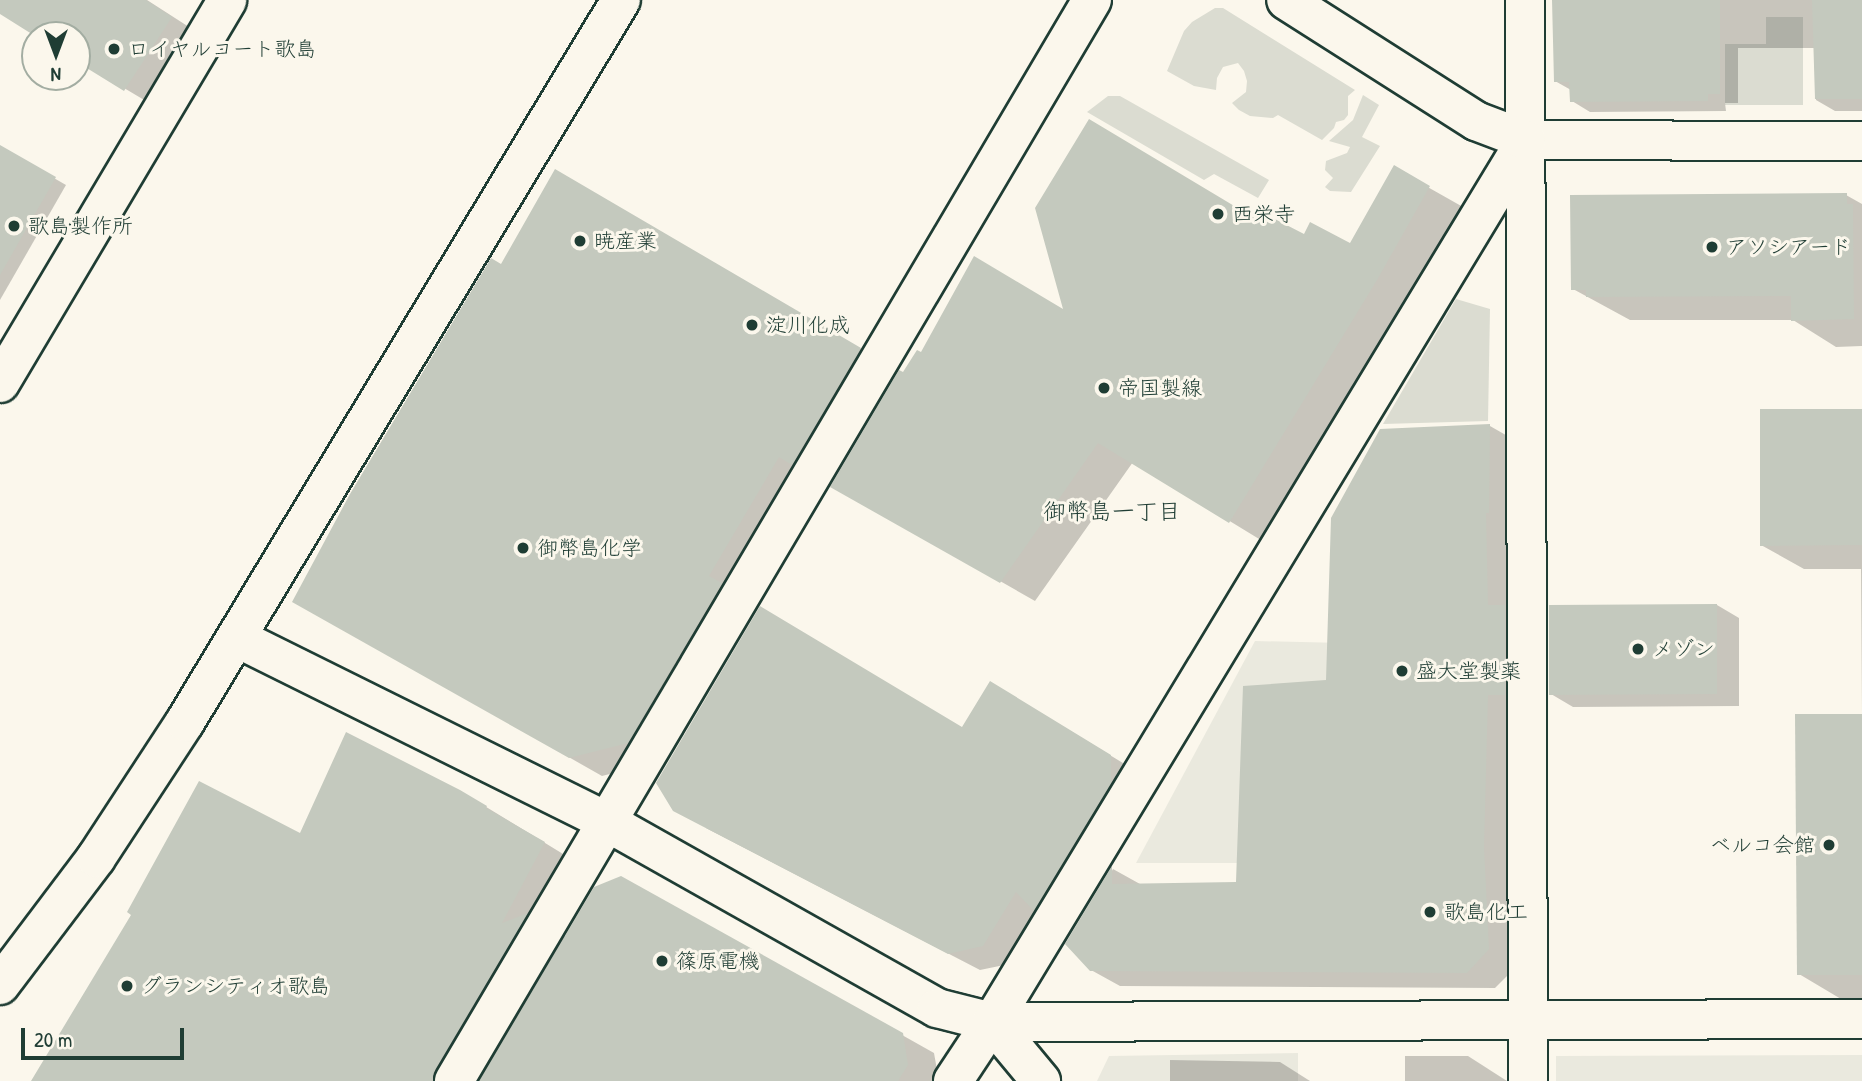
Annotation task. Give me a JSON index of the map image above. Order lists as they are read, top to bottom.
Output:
{
  "districts": ["御幣島一丁目"],
  "places": [
    "ロイヤルコート歌島",
    "西栄寺",
    "歌島製作所",
    "暁産業",
    "アソシアード",
    "淀川化成",
    "帝国製線",
    "御幣島化学",
    "メゾン",
    "盛大堂製薬",
    "ベルコ会館",
    "歌島化工",
    "篠原電機",
    "グランシティオ歌島"
  ],
  "scale_bar": "20 m",
  "north": "bottom"
}
